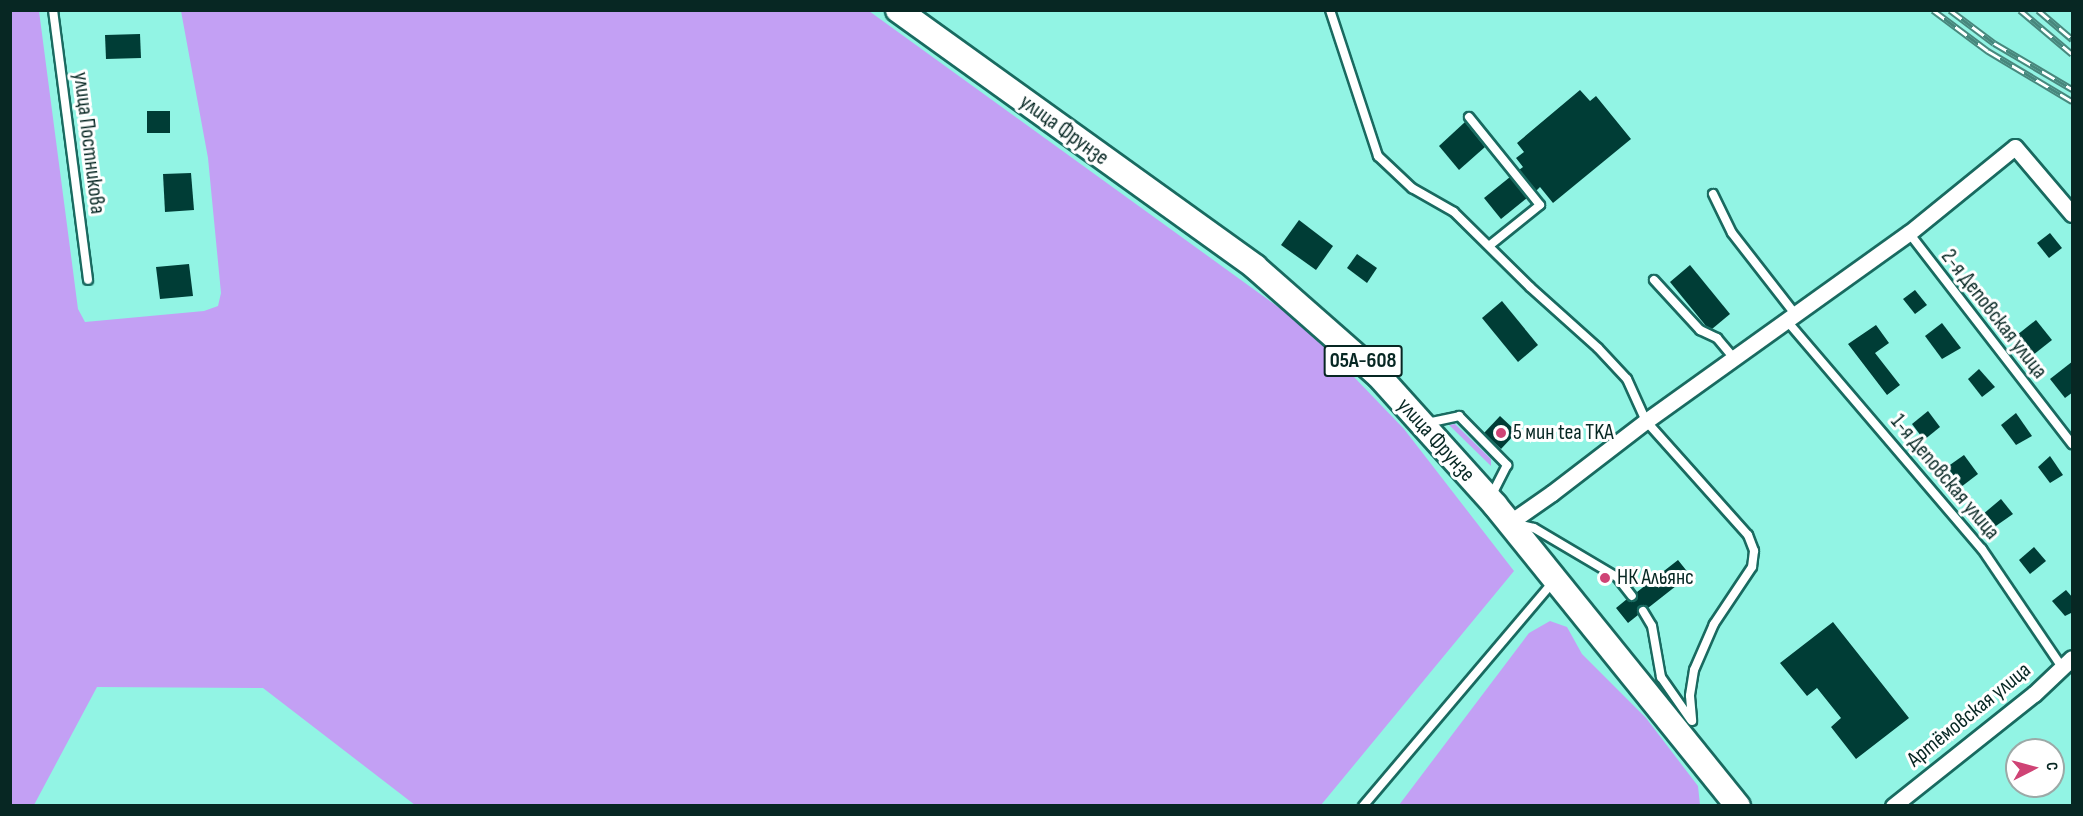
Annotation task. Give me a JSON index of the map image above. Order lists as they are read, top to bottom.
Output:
{
  "streets": {
    "main road": ["улица Фрунзе", "05А-608"],
    "street": ["Артёмовская улица"],
    "lane": ["улица Постникова", "2-я Деповская улица", "1-я Деповская улица"]
  },
  "crossings": [
    ["1-я Деповская улица", "Артёмовская улица"]
  ],
  "places": ["5 мин tea TKA", "НК Альянс"],
  "north": "right"
}
